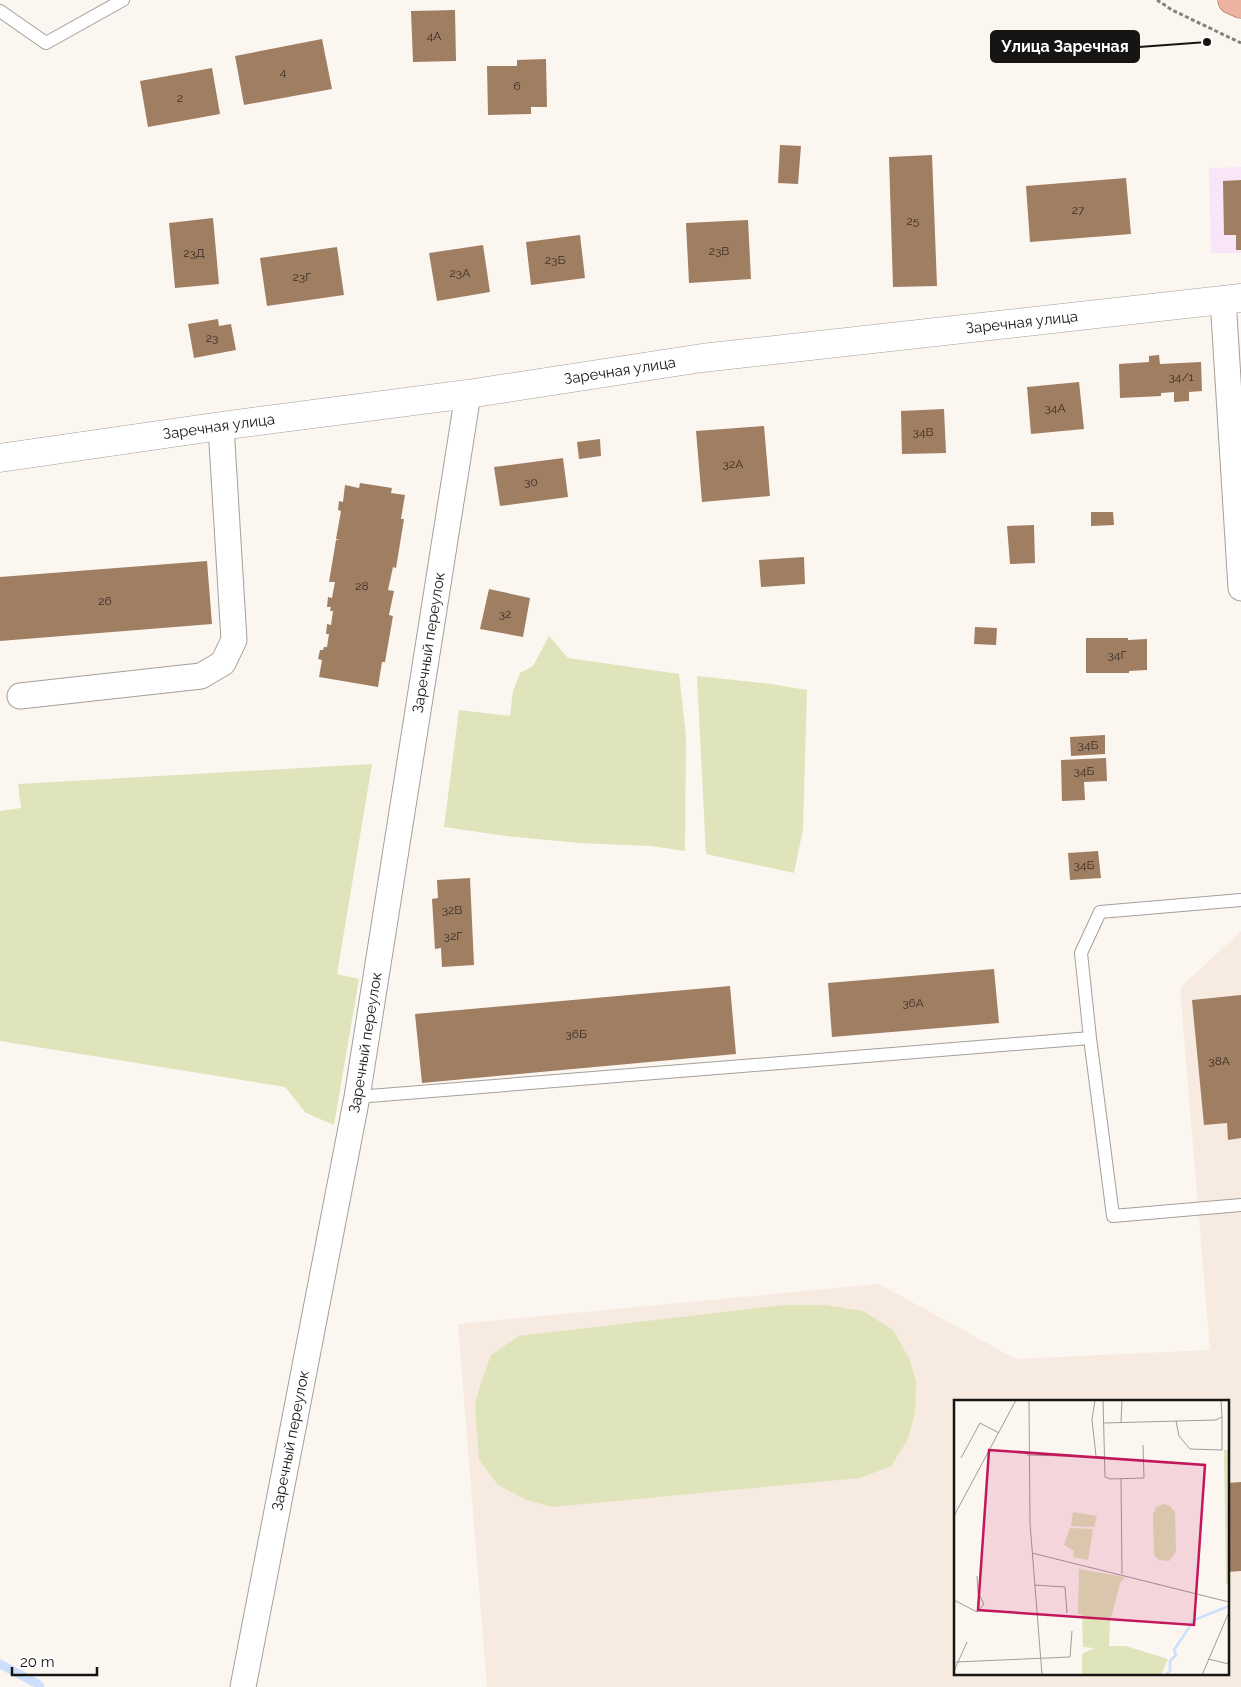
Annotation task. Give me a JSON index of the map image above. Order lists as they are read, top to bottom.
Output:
{
  "streets": {
    "main road": ["Заречная улица"],
    "street": ["Заречный переулок"]
  },
  "crossings": [
    ["Заречная улица", "Заречный переулок"]
  ],
  "places": ["Улица Заречная"],
  "house_numbers": [
    "4А",
    "4",
    "6",
    "2",
    "27",
    "25",
    "23В",
    "23Д",
    "23Б",
    "23А",
    "23Г",
    "23",
    "34/1",
    "34А",
    "34В",
    "32А",
    "30",
    "28",
    "26",
    "32",
    "34Г",
    "34Б",
    "34Б",
    "34Б",
    "32В",
    "32Г",
    "36А",
    "36Б",
    "38А"
  ],
  "scale_bar": "20 m"
}
